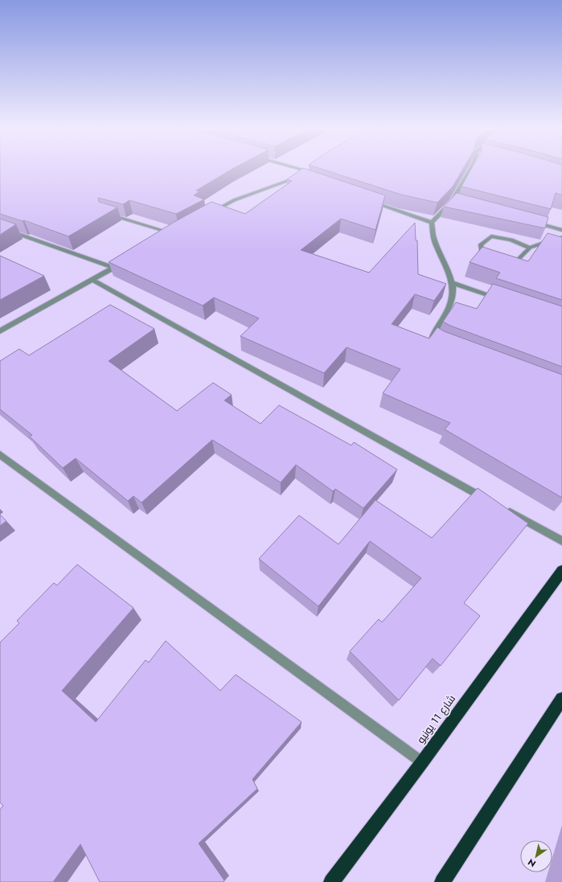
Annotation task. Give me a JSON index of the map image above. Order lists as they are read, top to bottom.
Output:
{
  "streets": {
    "highway": ["شارع 11 يونيو"]
  },
  "north": "bottom left"
}
